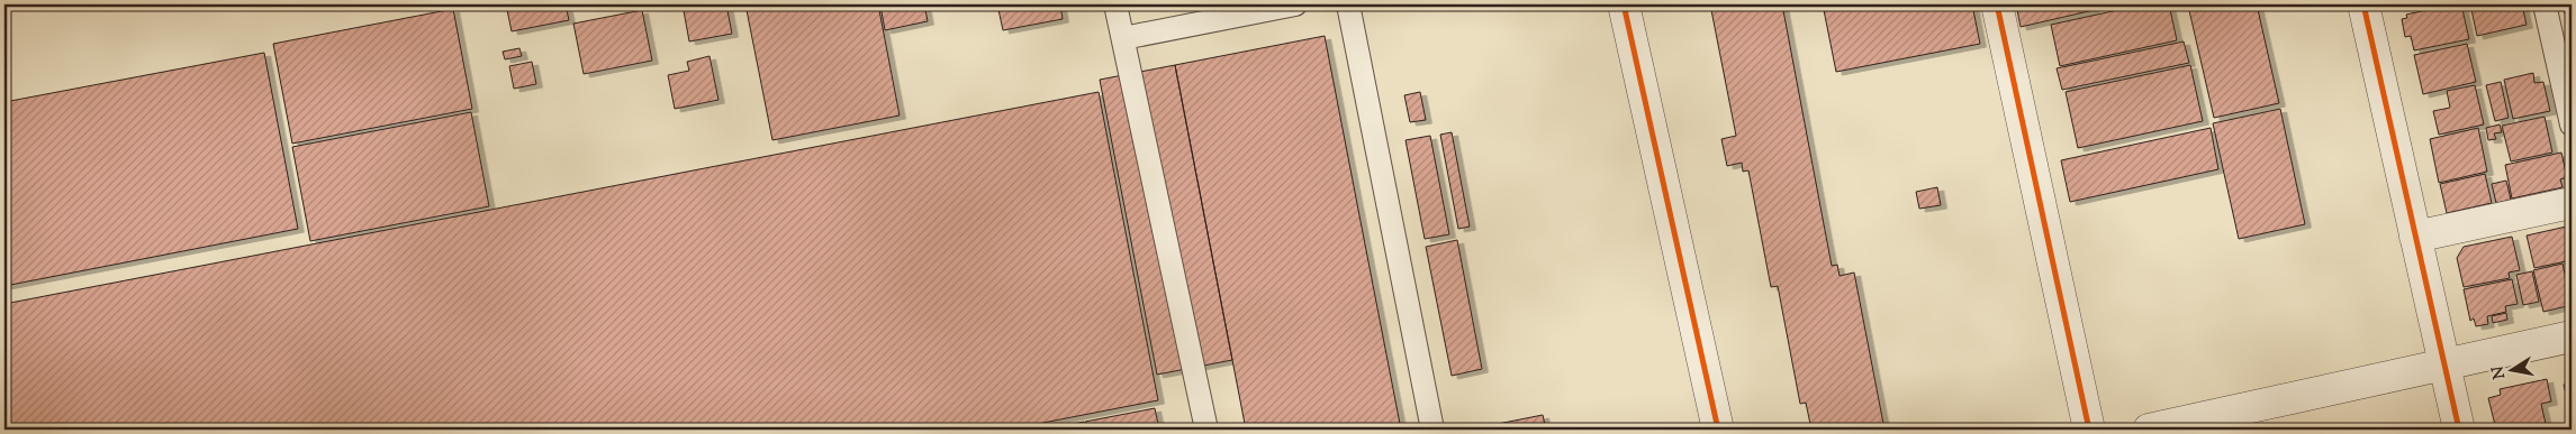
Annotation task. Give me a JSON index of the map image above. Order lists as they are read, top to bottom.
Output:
{
  "north": "left"
}
